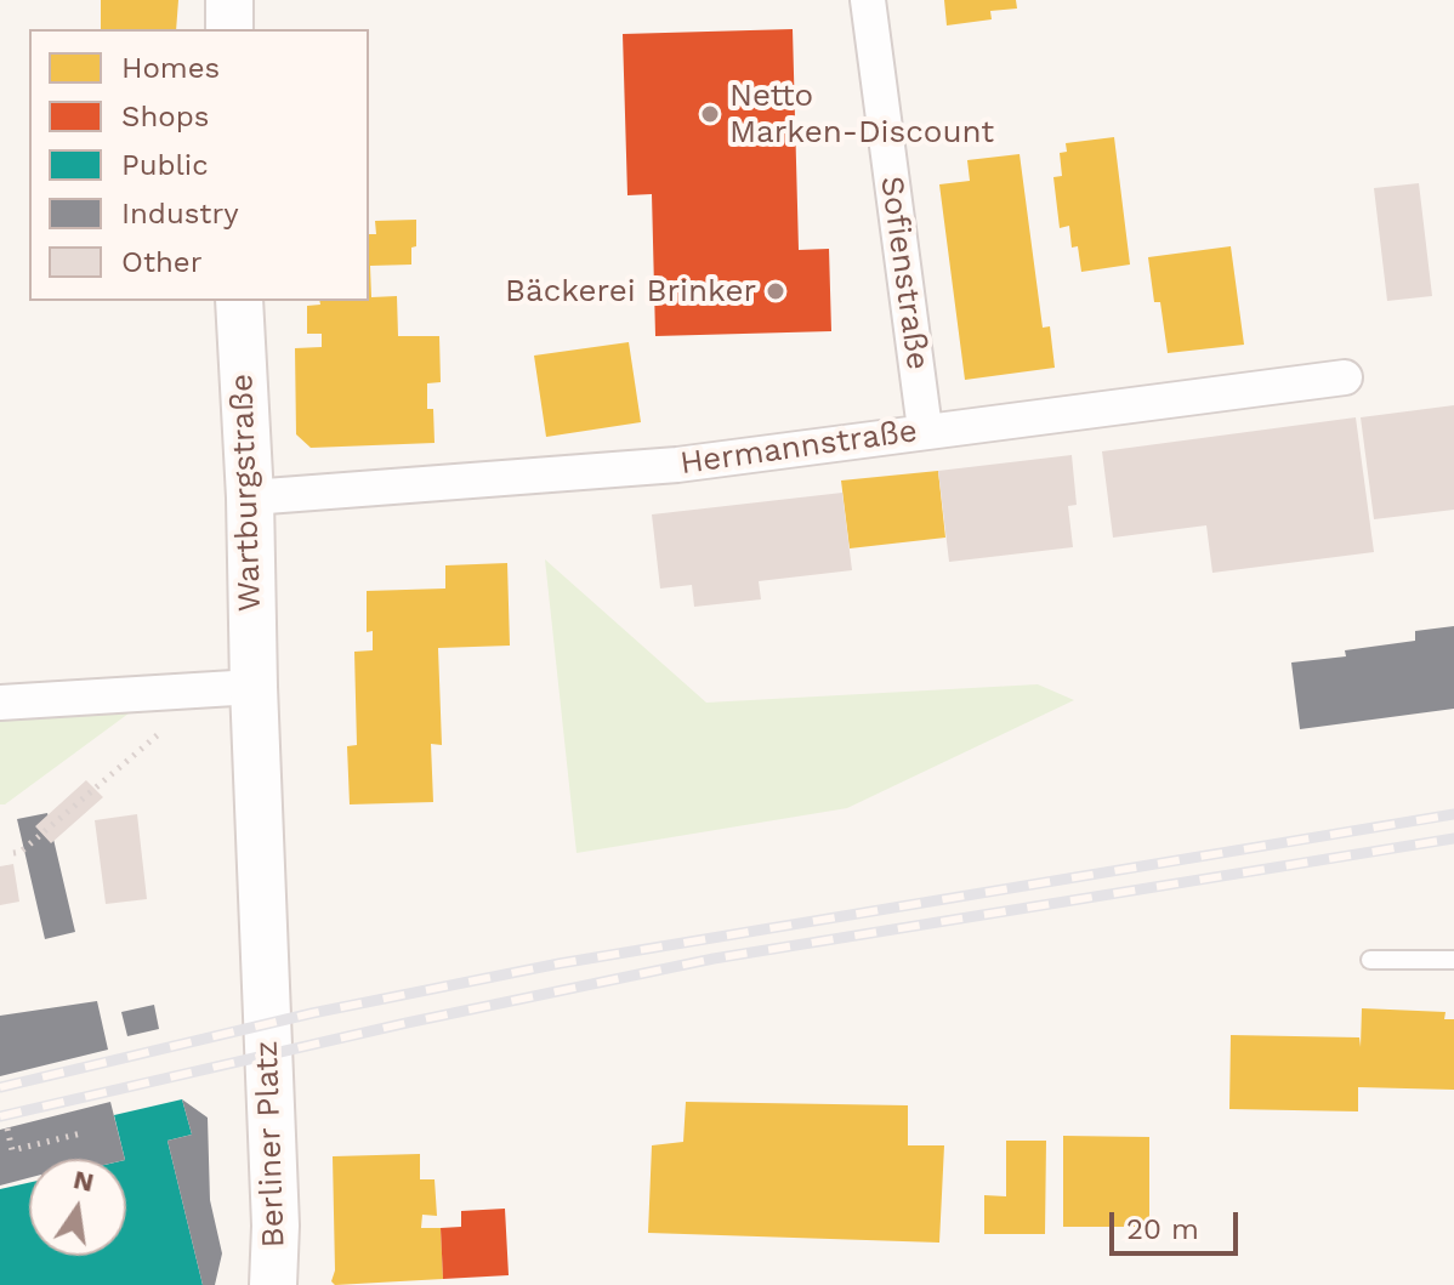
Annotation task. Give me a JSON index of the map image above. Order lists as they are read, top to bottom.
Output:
{
  "streets": {
    "main road": ["Wartburgstraße", "Berliner Platz"],
    "street": ["Sofienstraße", "Hermannstraße"]
  },
  "crossings": [
    ["Sofienstraße", "Hermannstraße"],
    ["Hermannstraße", "Wartburgstraße"],
    ["Wartburgstraße", "Berliner Platz"]
  ],
  "places": ["Netto Marken-Discount", "Bäckerei Brinker"],
  "legend": [
    "Homes",
    "Shops",
    "Public",
    "Industry",
    "Other"
  ],
  "scale_bar": "20 m",
  "north": "top"
}
